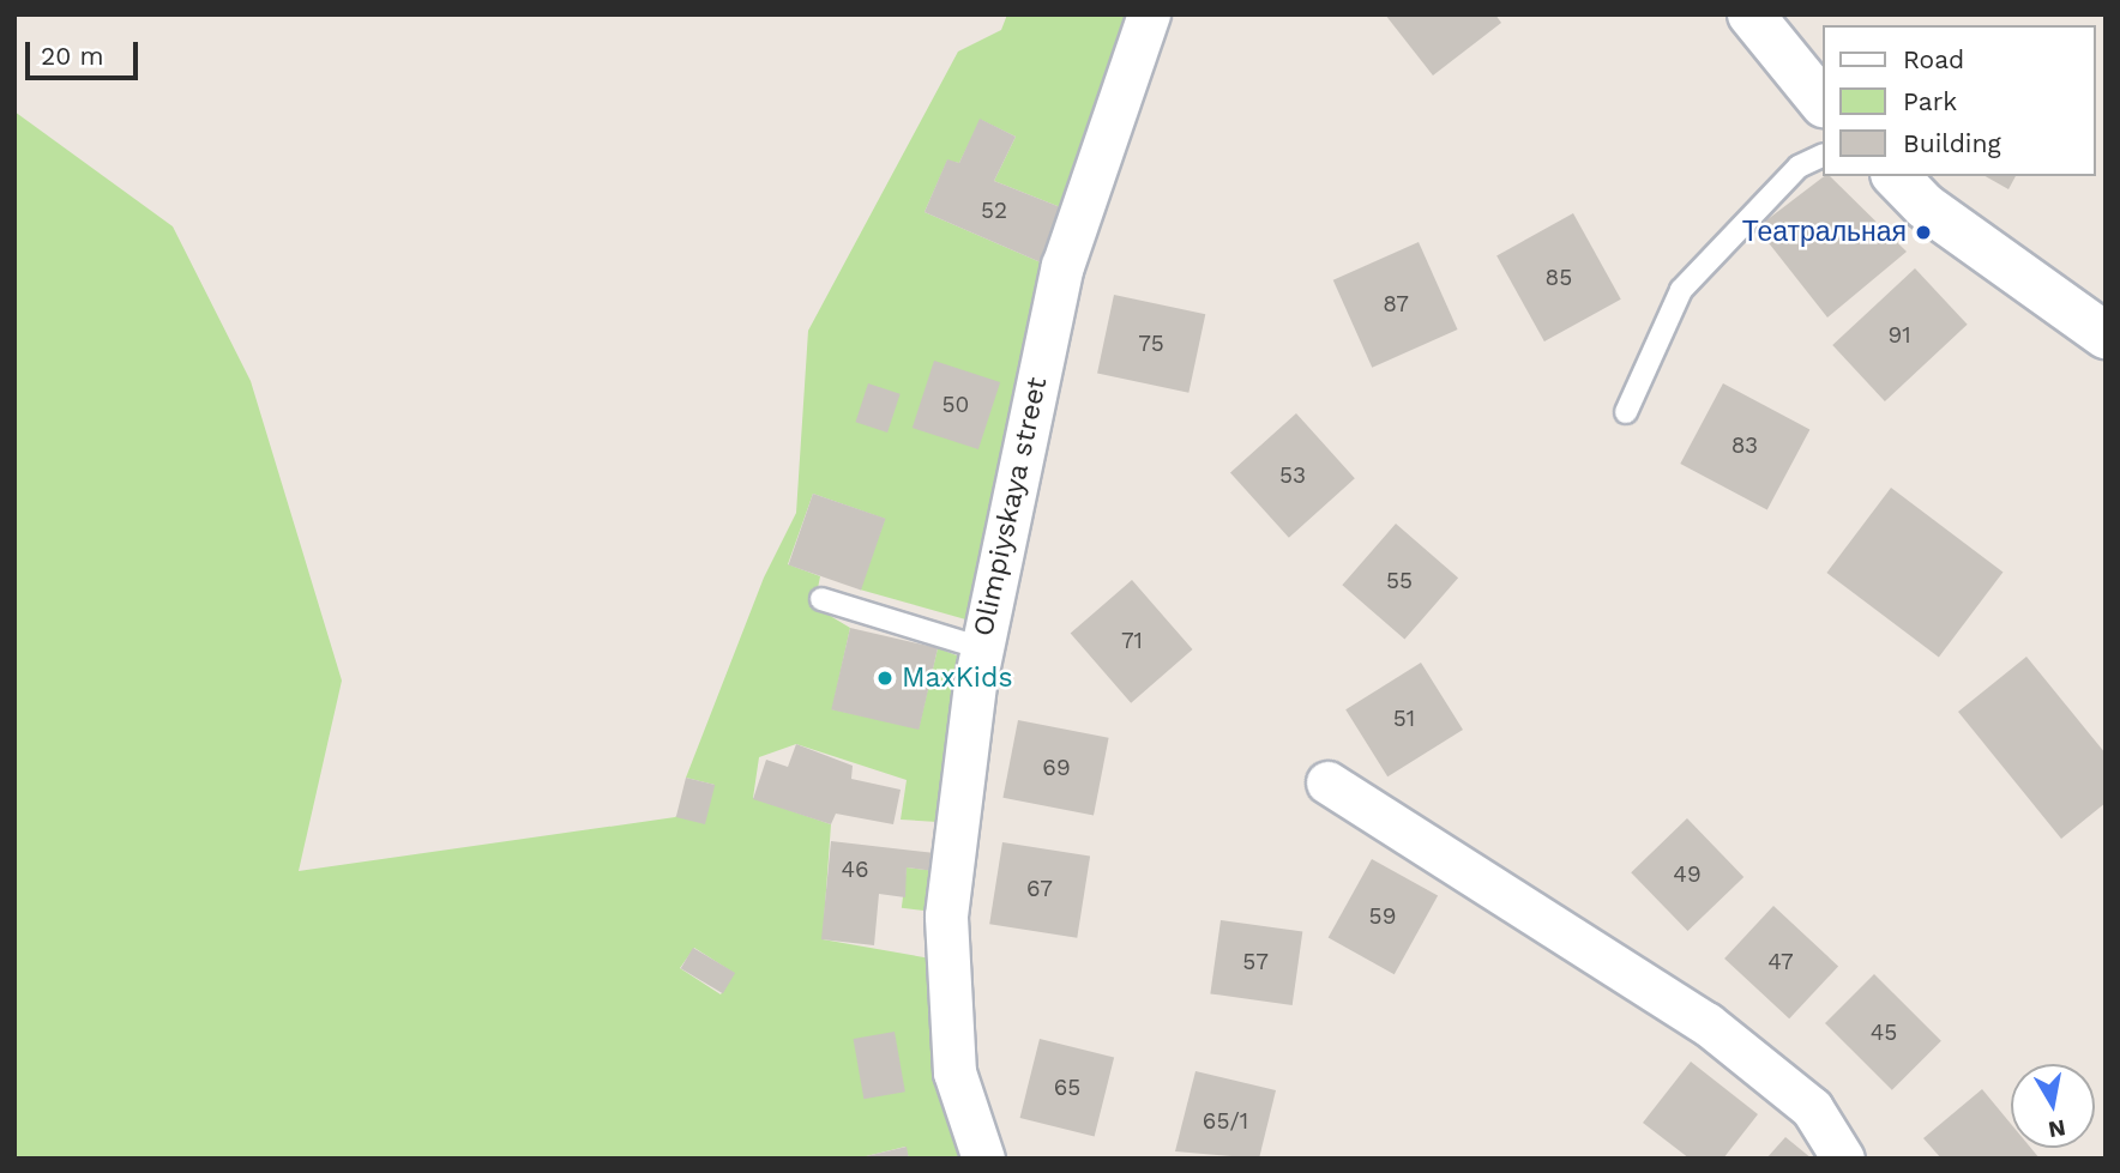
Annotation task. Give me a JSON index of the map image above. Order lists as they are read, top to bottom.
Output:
{
  "streets": {
    "street": ["Olimpiyskaya street"]
  },
  "places": ["Театральная", "MaxKids"],
  "house_numbers": [
    "52",
    "85",
    "87",
    "91",
    "75",
    "50",
    "83",
    "53",
    "55",
    "71",
    "51",
    "69",
    "46",
    "49",
    "67",
    "59",
    "57",
    "47",
    "45",
    "65",
    "65/1"
  ],
  "legend": ["Road", "Park", "Building"],
  "scale_bar": "20 m",
  "north": "bottom"
}
